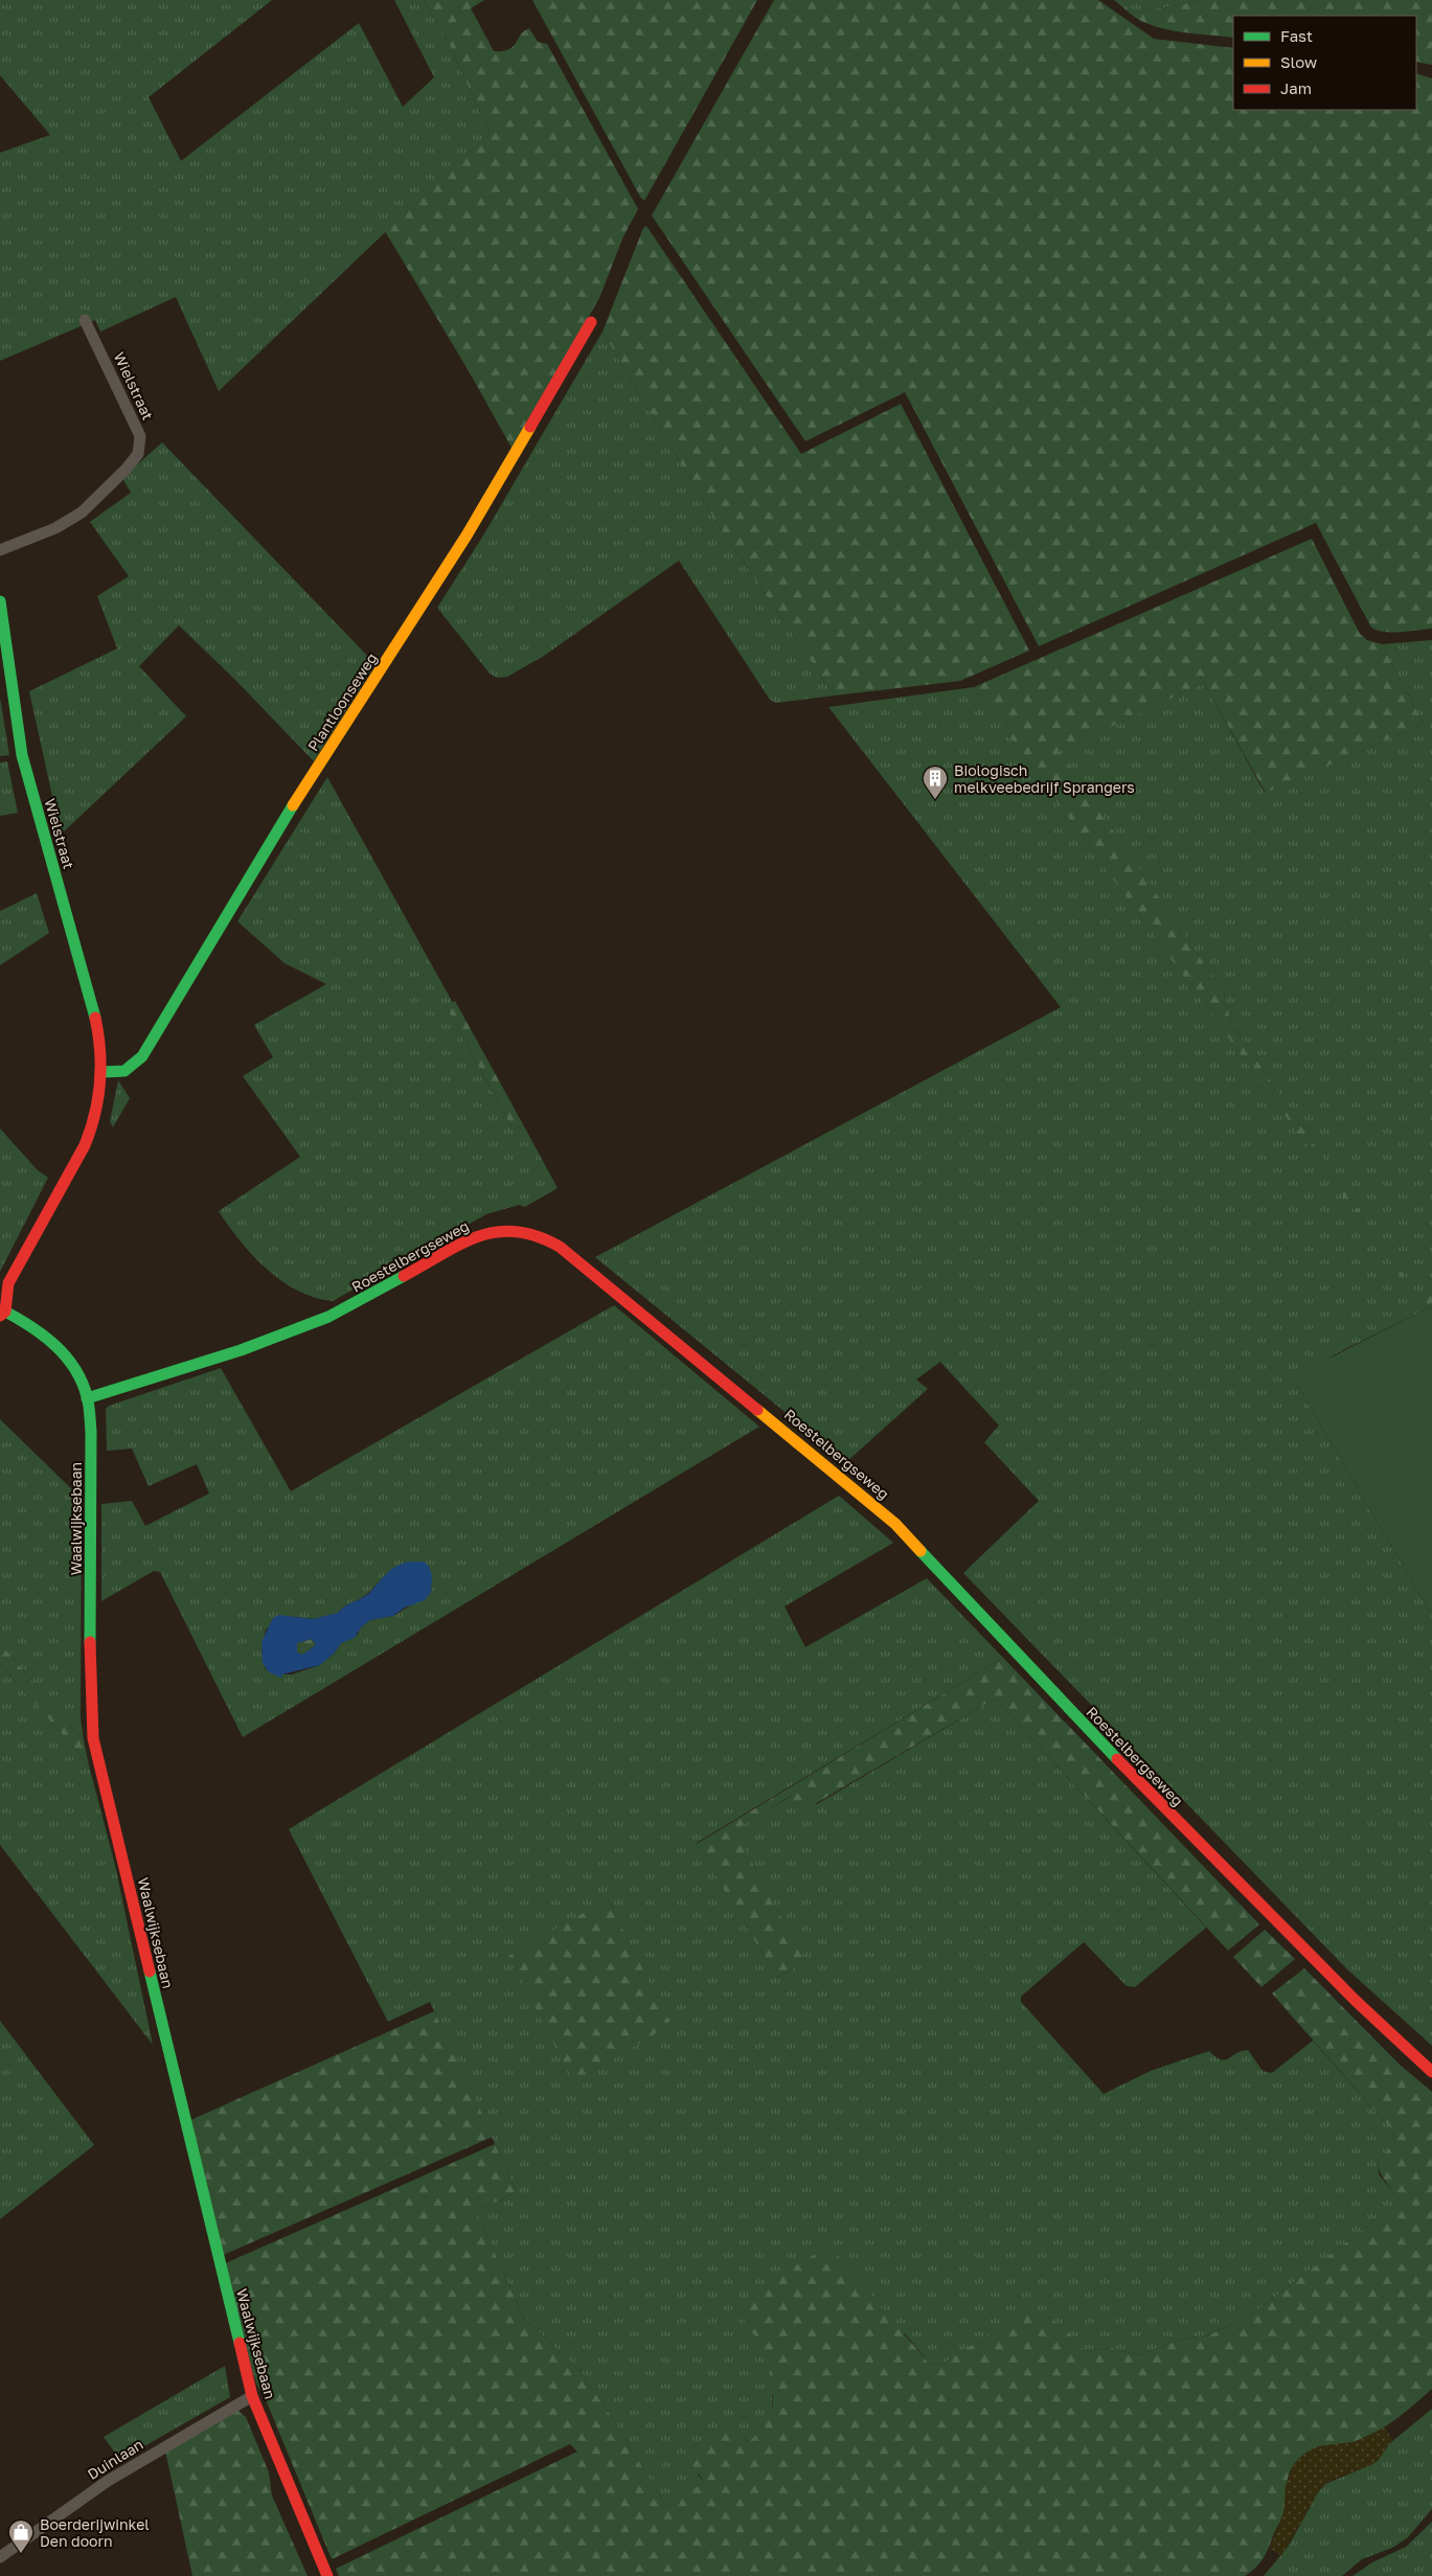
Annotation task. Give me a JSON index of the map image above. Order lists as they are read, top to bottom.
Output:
{
  "streets": {
    "street": [
      "Wielstraat",
      "Plantloonseweg",
      "Roestelbergseweg",
      "Waalwijksebaan",
      "Duinlaan"
    ]
  },
  "crossings": [
    ["Wielstraat", "Plantloonseweg"],
    ["Wielstraat", "Waalwijksebaan"],
    ["Roestelbergseweg", "Waalwijksebaan"],
    ["Waalwijksebaan", "Duinlaan"]
  ],
  "places": {
    "building": ["Biologisch melkveebedrijf Sprangers"],
    "shop": ["Boerderijwinkel Den doorn"]
  },
  "legend": ["Fast", "Slow", "Jam"]
}
